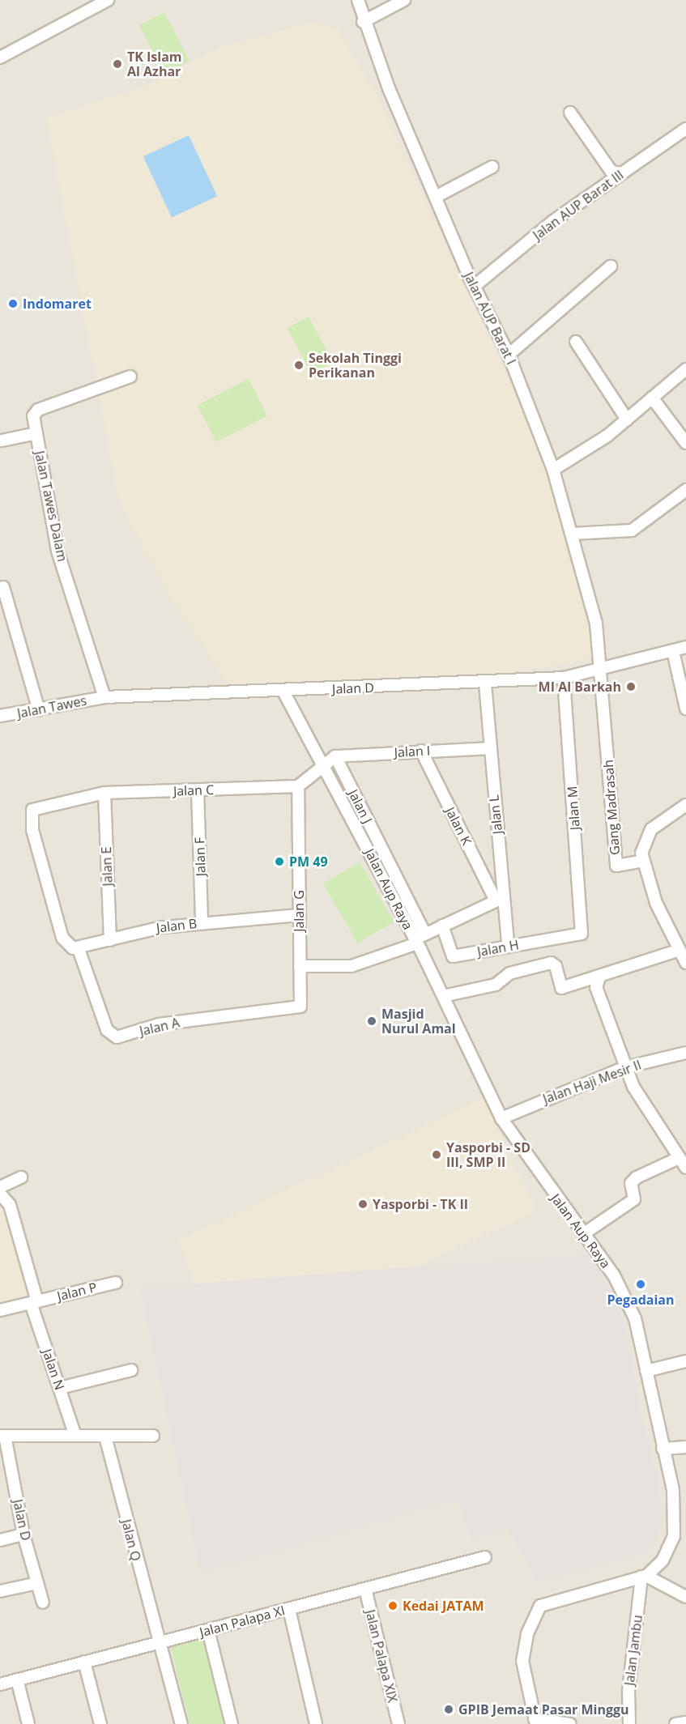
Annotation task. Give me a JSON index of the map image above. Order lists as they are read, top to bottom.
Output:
{
  "streets": {
    "street": [
      "Jalan AUP Barat III",
      "Jalan AUP Barat I",
      "Jalan Tawes Dalam",
      "Jalan D",
      "Jalan Tawes",
      "Jalan I",
      "Jalan C",
      "Gang Madrasah",
      "Jalan M",
      "Jalan L",
      "Jalan K",
      "Jalan F",
      "Jalan E",
      "Jalan Aup Raya",
      "Jalan G",
      "Jalan B",
      "Jalan H",
      "Jalan A",
      "Jalan Haji Mesir II",
      "Jalan P",
      "Jalan N",
      "Jalan Q",
      "Jalan Palapa XI",
      "Jalan Jambu",
      "Jalan Palapa XIX"
    ]
  },
  "crossings": [
    ["Jalan AUP Barat III", "Jalan AUP Barat I"],
    ["Jalan AUP Barat I", "Jalan D"],
    ["Jalan AUP Barat I", "Gang Madrasah"],
    ["Jalan Tawes Dalam", "Jalan D"],
    ["Jalan Tawes Dalam", "Jalan Tawes"],
    ["Jalan D", "Jalan Tawes"],
    ["Jalan D", "Gang Madrasah"],
    ["Jalan D", "Jalan M"],
    ["Jalan D", "Jalan L"],
    ["Jalan D", "Jalan Aup Raya"],
    ["Jalan D", "Jalan N"],
    ["Jalan D", "Jalan Q"],
    ["Jalan I", "Jalan L"],
    ["Jalan I", "Jalan K"],
    ["Jalan I", "Jalan Aup Raya"],
    ["Jalan C", "Jalan F"],
    ["Jalan C", "Jalan E"],
    ["Jalan C", "Jalan G"],
    ["Jalan C", "Jalan B"],
    ["Jalan C", "Jalan A"],
    ["Jalan M", "Jalan H"],
    ["Jalan L", "Jalan K"],
    ["Jalan L", "Jalan H"],
    ["Jalan F", "Jalan B"],
    ["Jalan E", "Jalan B"],
    ["Jalan Aup Raya", "Jalan Haji Mesir II"],
    ["Jalan Aup Raya", "Jalan Jambu"],
    ["Jalan G", "Jalan B"],
    ["Jalan G", "Jalan A"],
    ["Jalan B", "Jalan A"],
    ["Jalan P", "Jalan N"],
    ["Jalan Q", "Jalan Palapa XI"],
    ["Jalan Palapa XI", "Jalan Palapa XIX"]
  ],
  "places": [
    "TK Islam Al Azhar",
    "Indomaret",
    "Sekolah Tinggi Perikanan",
    "MI Al Barkah",
    "PM 49",
    "Masjid Nurul Amal",
    "Yasporbi - SD III, SMP II",
    "Yasporbi - TK II",
    "Pegadaian",
    "Kedai JATAM",
    "GPIB Jemaat Pasar Minggu"
  ]
}
